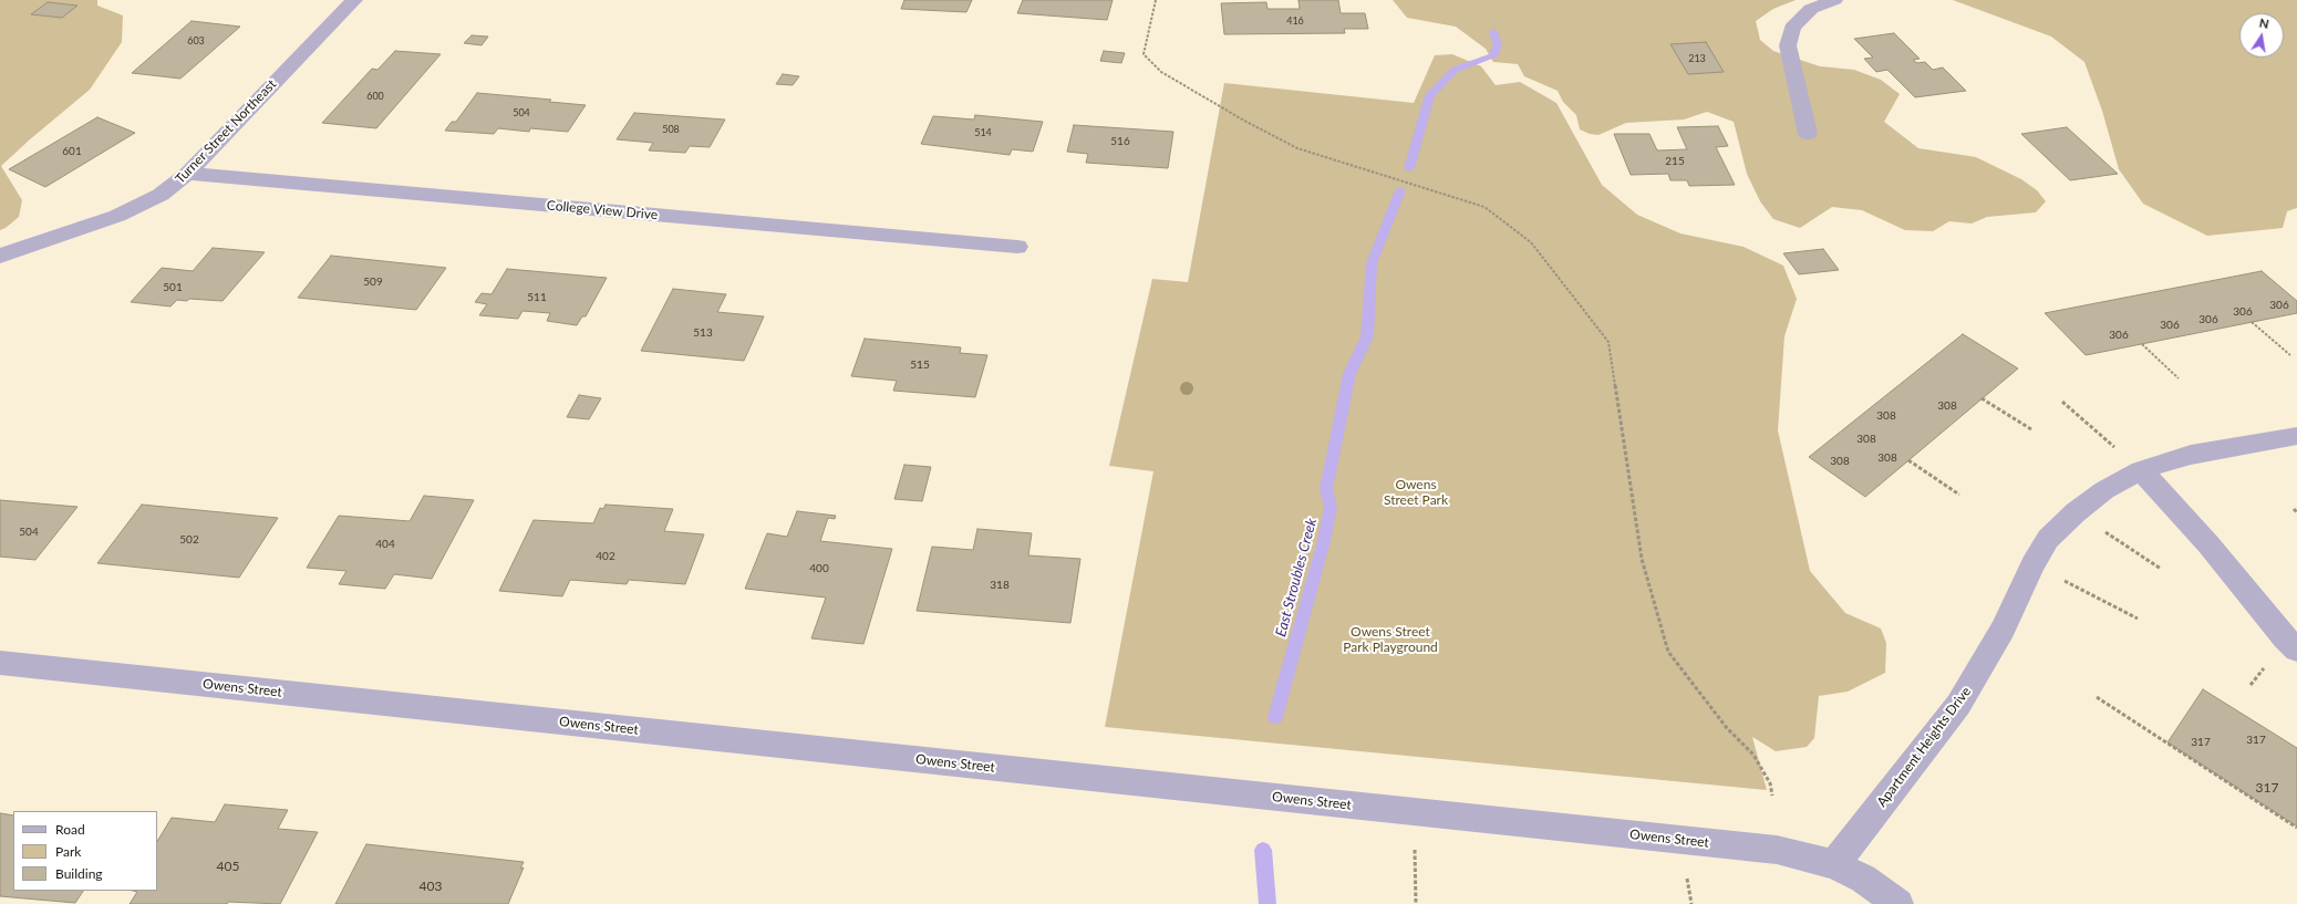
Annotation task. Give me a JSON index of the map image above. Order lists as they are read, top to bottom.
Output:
{
  "streets": {
    "street": [
      "Turner Street Northeast",
      "College View Drive",
      "Owens Street",
      "Apartment Heights Drive"
    ]
  },
  "crossings": [
    ["Turner Street Northeast", "College View Drive"],
    ["Owens Street", "Apartment Heights Drive"]
  ],
  "water": ["East Stroubles Creek"],
  "parks": ["Owens Street Park", "Owens Street Park Playground"],
  "house_numbers": [
    "416",
    "603",
    "213",
    "600",
    "504",
    "508",
    "514",
    "516",
    "601",
    "215",
    "509",
    "501",
    "511",
    "306",
    "306",
    "306",
    "306",
    "513",
    "306",
    "515",
    "308",
    "308",
    "308",
    "308",
    "308",
    "504",
    "502",
    "404",
    "402",
    "400",
    "318",
    "317",
    "317",
    "317",
    "405",
    "403"
  ],
  "legend": ["Road", "Park", "Building"],
  "north": "top"
}
